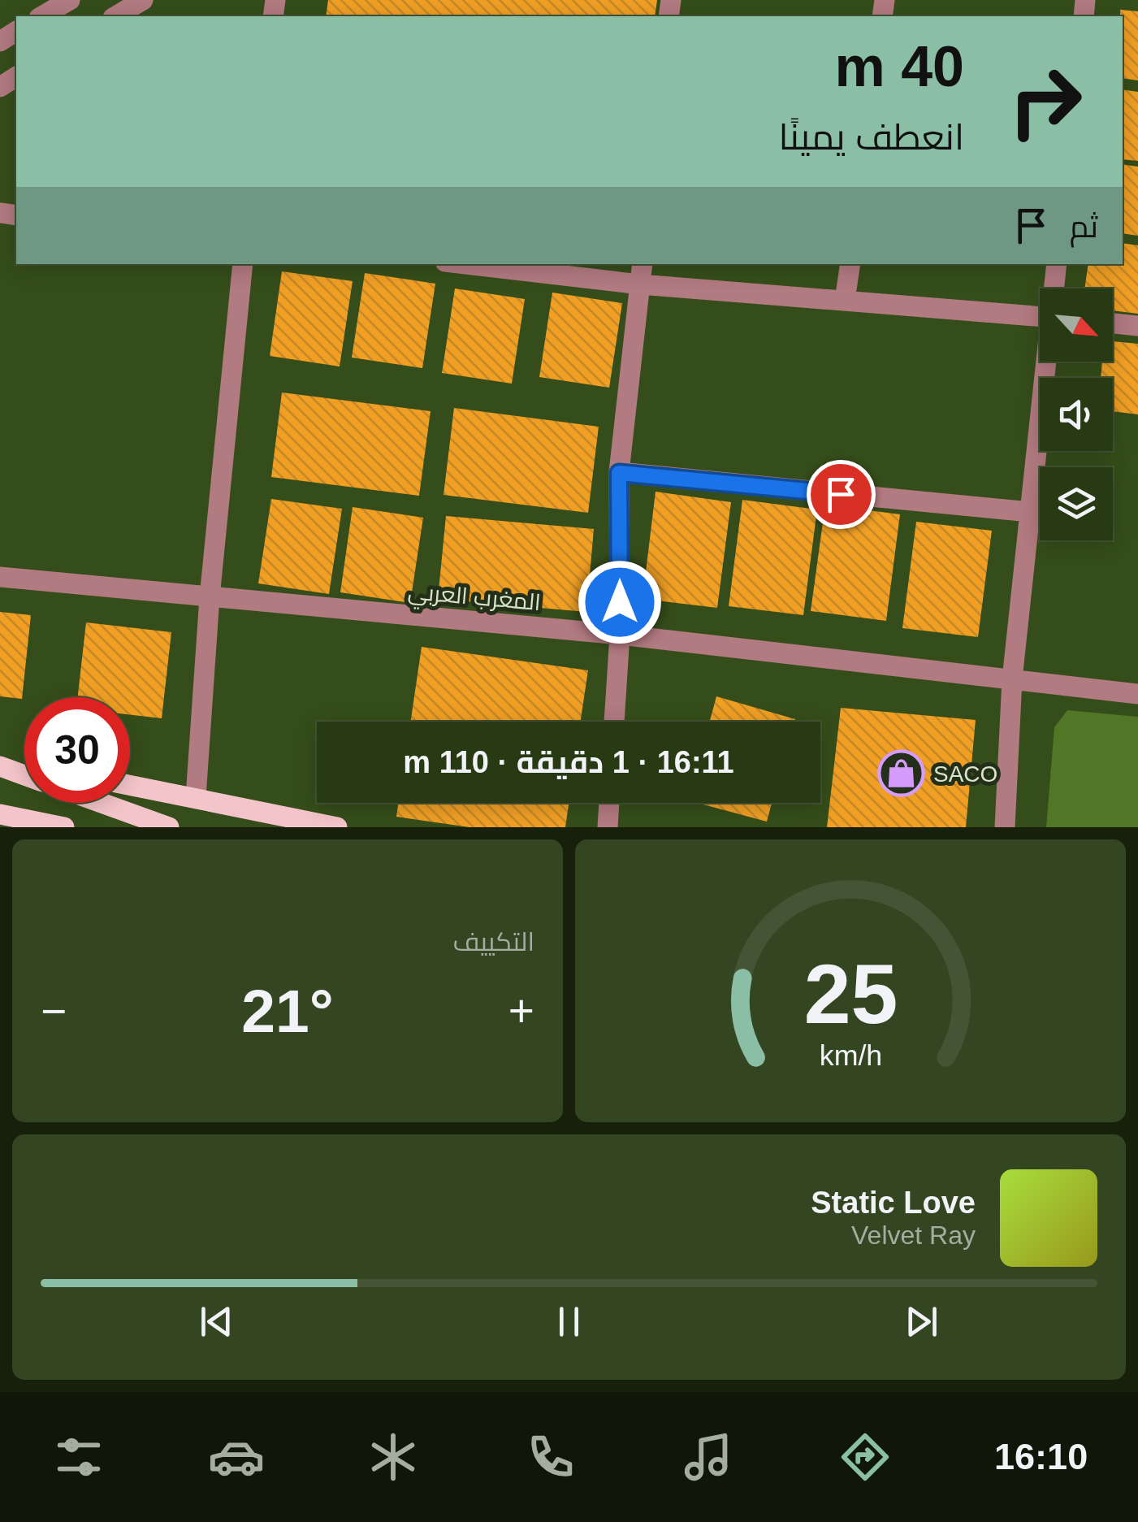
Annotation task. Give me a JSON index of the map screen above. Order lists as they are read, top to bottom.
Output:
{
  "streets": {
    "street": ["المغرب العربي"]
  },
  "places": {
    "shop": ["SACO"]
  },
  "north": "bottom right",
  "page": {
    "turn": ["40 m", "انعطف يمينًا"],
    "then": "ثم",
    "limit": "30",
    "trip": "16:11 · 1 دقيقة · 110 m",
    "tile": "التكييف",
    "heat": ["−", "21°", "+"],
    "song": ["Static Love", "Velvet Ray"],
    "tabs": "16:10",
    "gauge": ["25", "km/h"]
  }
}
